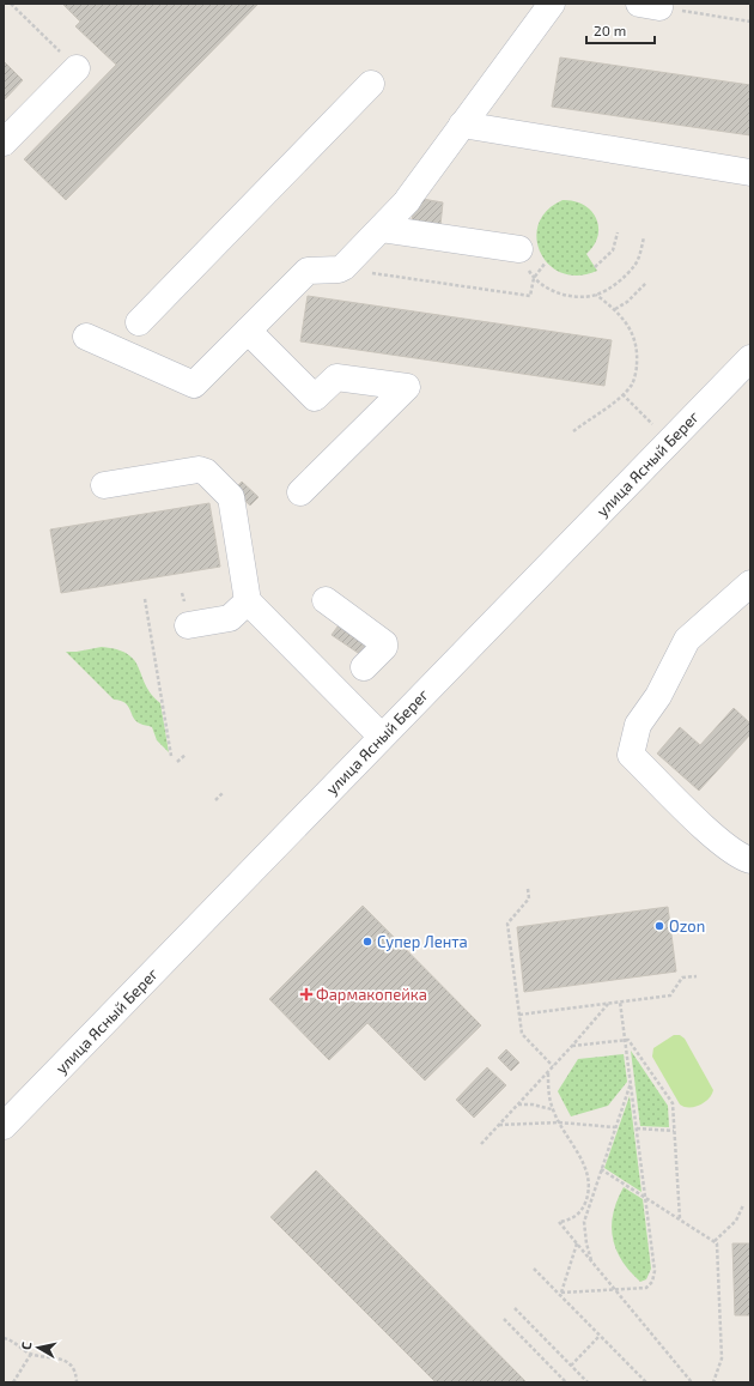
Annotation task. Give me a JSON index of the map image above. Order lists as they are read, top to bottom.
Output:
{
  "streets": {
    "street": ["улица Ясный Берег"]
  },
  "places": {
    "other": ["Ozon", "Супер Лента"],
    "health": ["Фармакопейка"]
  },
  "scale_bar": "20 m",
  "north": "left"
}
